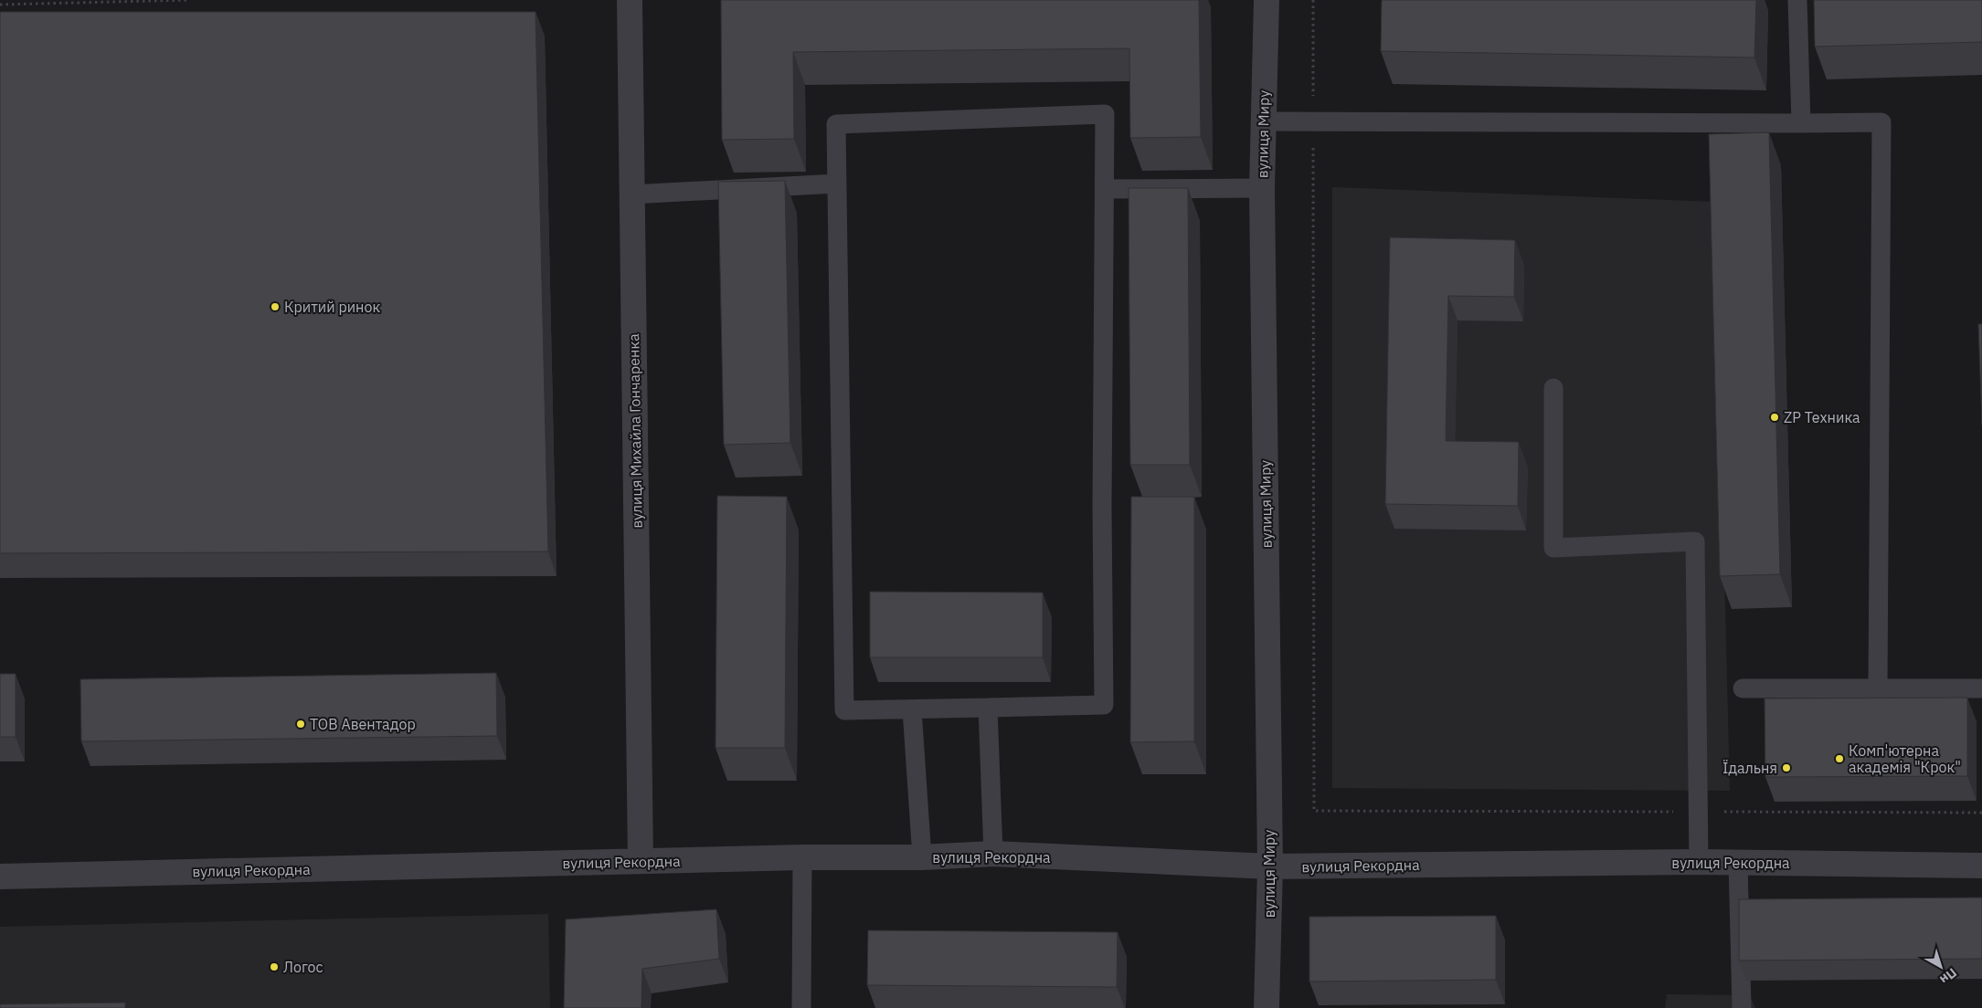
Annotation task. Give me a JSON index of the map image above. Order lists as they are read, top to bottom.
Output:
{
  "streets": {
    "street": ["вулиця Миру", "вулиця Михайла Гончаренка", "вулиця Рекордна"]
  },
  "crossings": [
    ["вулиця Миру", "вулиця Рекордна"],
    ["вулиця Михайла Гончаренка", "вулиця Рекордна"]
  ],
  "places": [
    "Критий ринок",
    "ZP Техника",
    "ТОВ Авентадор",
    "Комп'ютерна академія \"Крок\"",
    "Їдальня",
    "Логос"
  ],
  "north": "bottom right"
}
